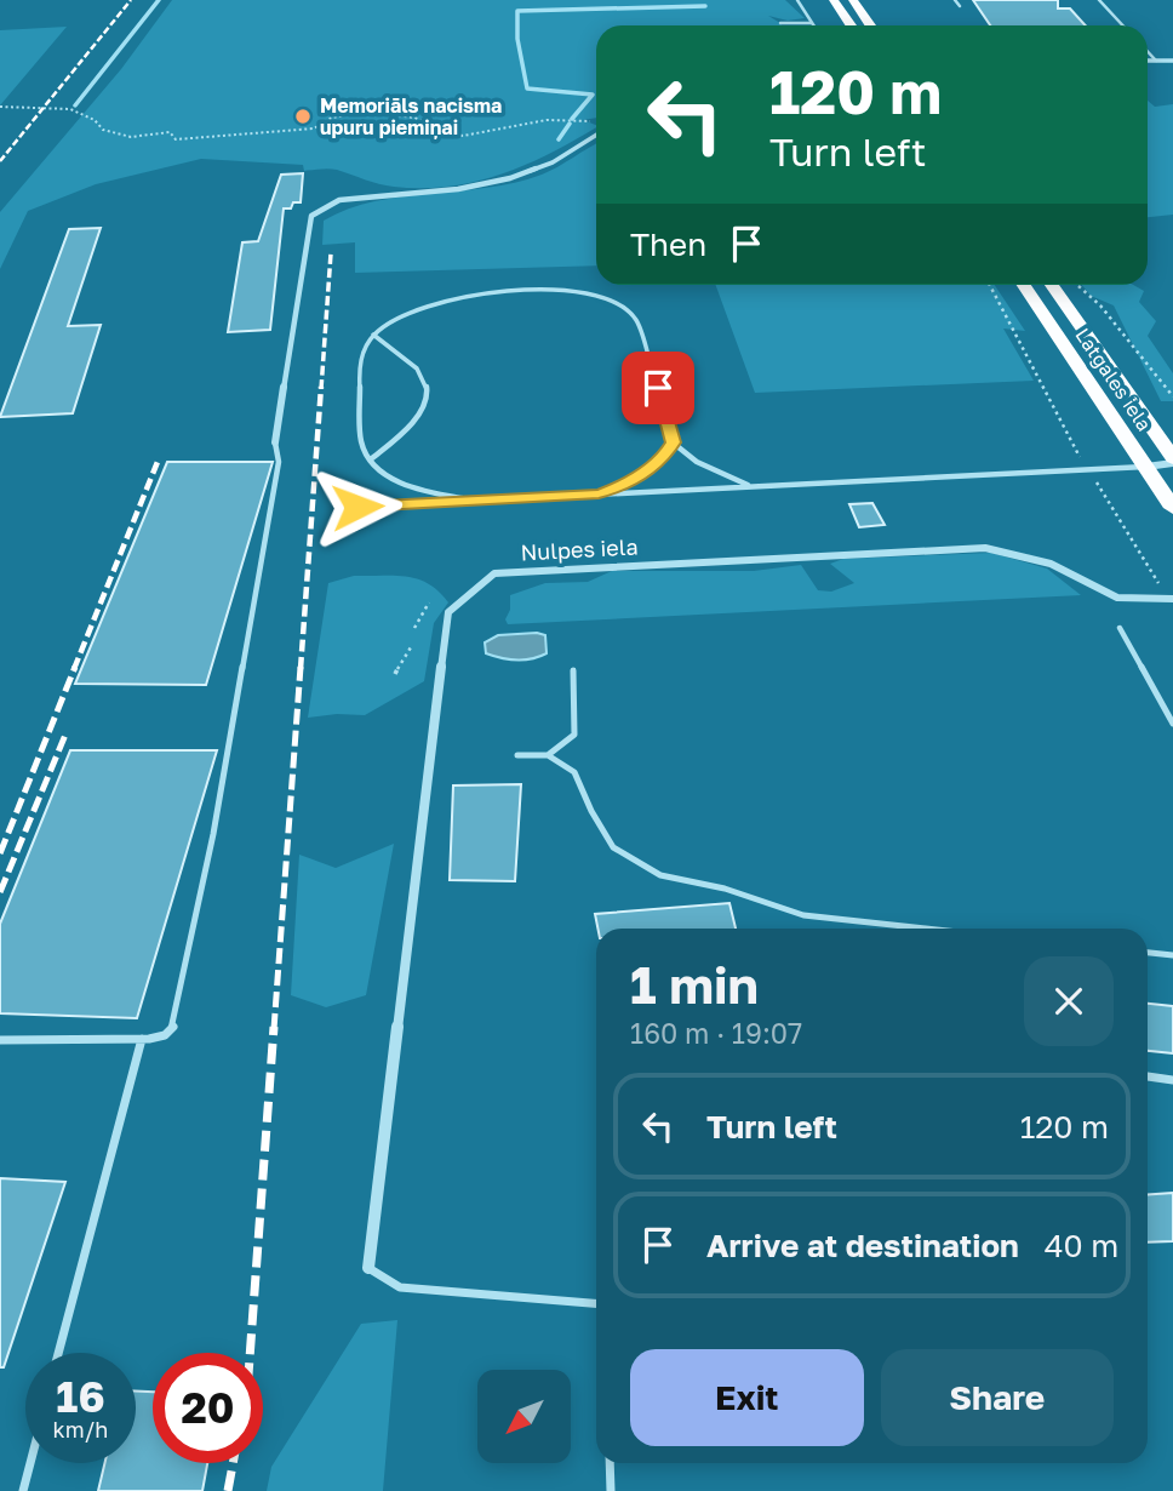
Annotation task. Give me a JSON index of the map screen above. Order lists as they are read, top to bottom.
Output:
{
  "streets": {
    "highway": ["Latgales iela"],
    "street": ["Nulpes iela"]
  },
  "places": ["Memoriāls nacisma upuru piemiņai"],
  "north": "bottom left",
  "page": {
    "turn": ["120 m", "Turn left"],
    "then": "Then",
    "heading": ["1 min", "160 m · 19:07"],
    "list": [
      {
        "name": "Turn left",
        "value": "120 m"
      },
      {
        "name": "Arrive at destination",
        "value": "40 m"
      }
    ],
    "buttons": ["Exit", "Share"],
    "speed": "16 km/h",
    "limit": "20"
  }
}
